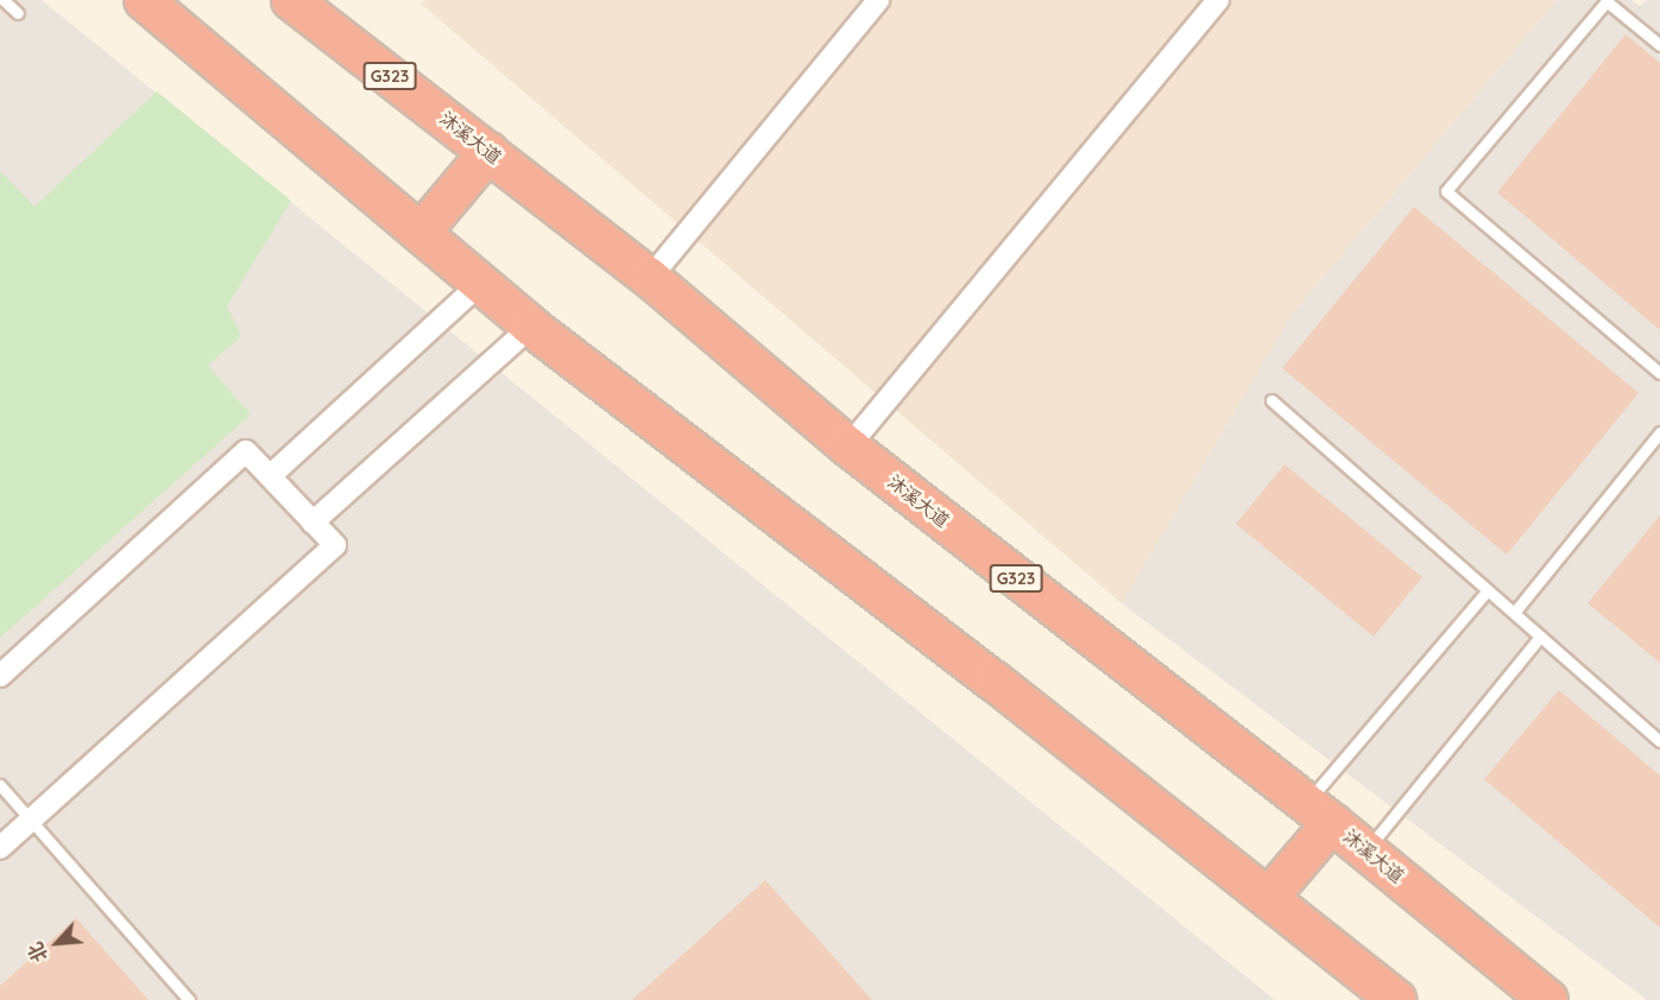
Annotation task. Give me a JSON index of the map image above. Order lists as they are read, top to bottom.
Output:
{
  "streets": {
    "highway": ["G323", "沐溪大道"]
  },
  "north": "bottom left"
}
